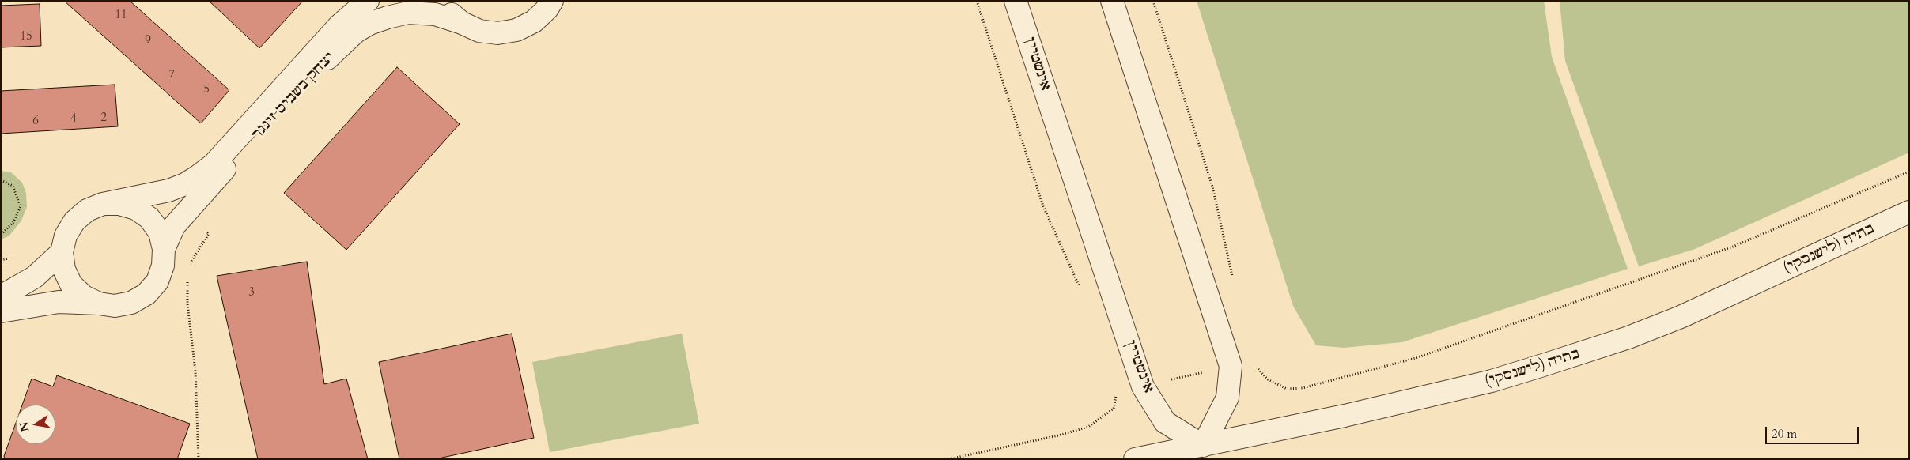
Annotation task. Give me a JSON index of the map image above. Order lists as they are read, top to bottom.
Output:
{
  "streets": {
    "street": ["אינשטיין", "יצחק בשביס זינגר", "בתיה (לישנסקי)"]
  },
  "crossings": [
    ["אינשטיין", "בתיה (לישנסקי)"]
  ],
  "house_numbers": [
    "11",
    "15",
    "9",
    "7",
    "5",
    "2",
    "4",
    "6",
    "3"
  ],
  "scale_bar": "20 m",
  "north": "left"
}
